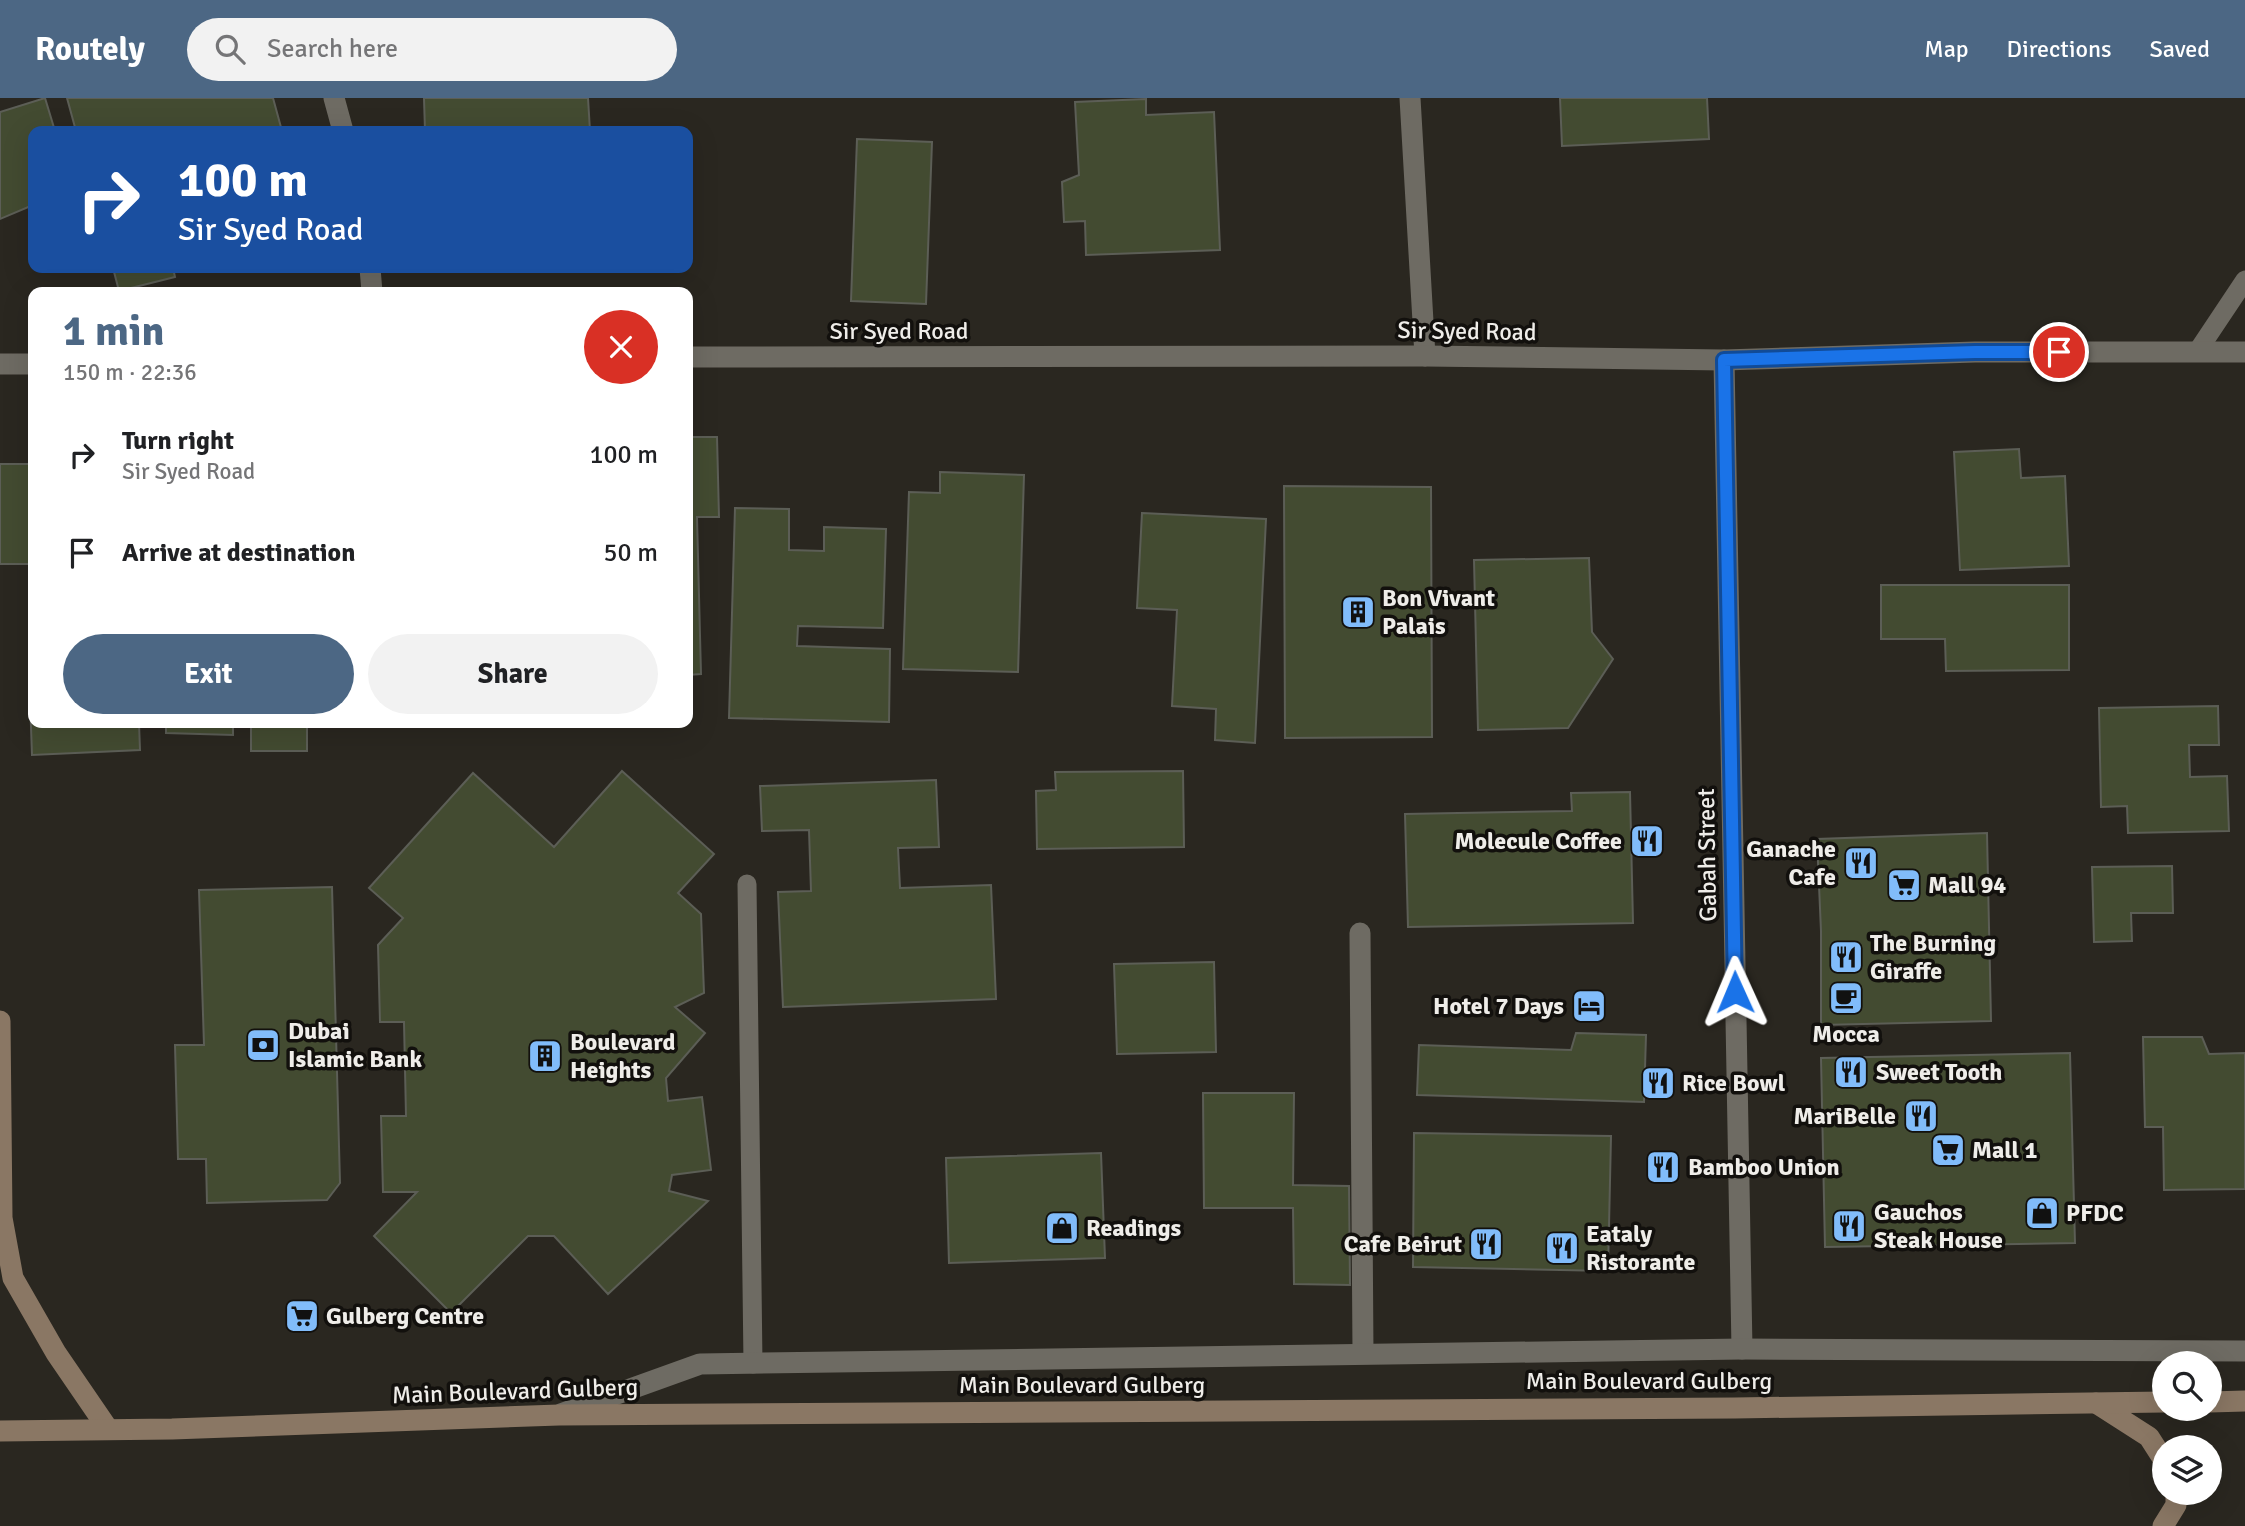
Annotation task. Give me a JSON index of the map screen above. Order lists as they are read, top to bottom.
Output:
{
  "streets": {
    "main road": ["Main Boulevard Gulberg"],
    "street": ["Sir Syed Road", "Gabah Street"]
  },
  "crossings": [
    ["Sir Syed Road", "Gabah Street"]
  ],
  "places": {
    "building": ["Bon Vivant Palais", "Boulevard Heights"],
    "restaurant": [
      "Molecule Coffee",
      "Ganache Cafe",
      "The Burning Giraffe",
      "Sweet Tooth",
      "Rice Bowl",
      "MariBelle",
      "Bamboo Union",
      "Gauchos Steak House",
      "Cafe Beirut",
      "Eataly Ristorante"
    ],
    "supermarket": ["Mall 94", "Mall 1", "Gulberg Centre"],
    "cafe": ["Mocca"],
    "hotel": ["Hotel 7 Days"],
    "bank": ["Dubai Islamic Bank"],
    "shop": ["PFDC", "Readings"]
  },
  "page": {
    "header": "Routely",
    "search": "Search here",
    "nav": ["Map", "Directions", "Saved"],
    "turn": ["100 m", "Sir Syed Road"],
    "heading": ["1 min", "150 m · 22:36"],
    "list": [
      {
        "name": "Turn right",
        "note": "Sir Syed Road",
        "value": "100 m"
      },
      {
        "name": "Arrive at destination",
        "value": "50 m"
      }
    ],
    "buttons": ["Exit", "Share"]
  }
}
